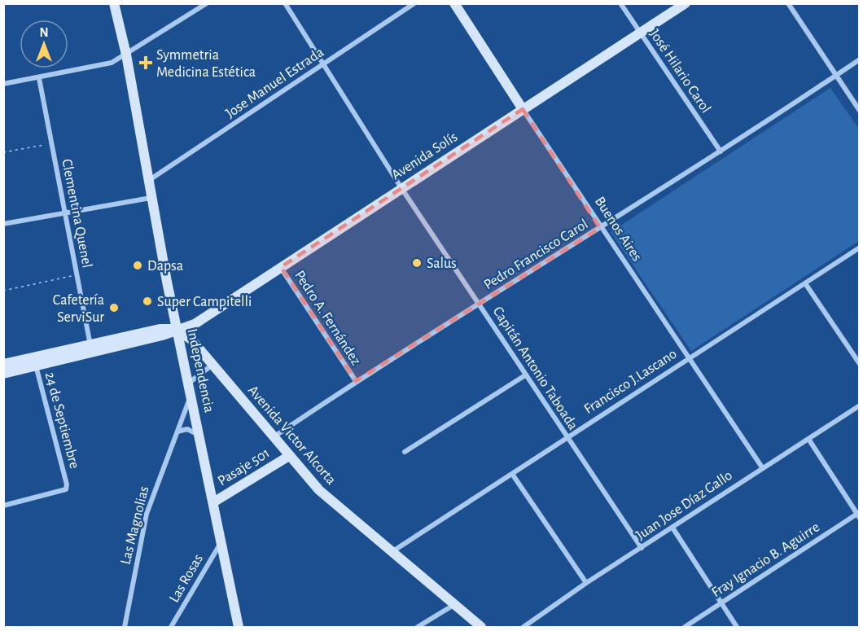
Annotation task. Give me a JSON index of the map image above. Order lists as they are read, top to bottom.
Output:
{
  "streets": {
    "main road": [
      "Avenida Solís",
      "Buenos Aires",
      "Independencia",
      "Avenida Victor Alcorta",
      "Pasaje 501"
    ],
    "street": [
      "José Hilario Carol",
      "Jose Manuel Estrada",
      "Clementina Quenel",
      "Pedro Francisco Carol",
      "Pedro A. Fernández",
      "Capitán Antonio Taboada",
      "Francisco J.Lascano",
      "24 de Septiembre",
      "Juan Jose Díaz Gallo",
      "Las Magnolias",
      "Fray Ignacio B. Aguirre",
      "Las Rosas"
    ]
  },
  "crossings": [
    ["José Hilario Carol", "Avenida Solís"],
    ["José Hilario Carol", "Pedro Francisco Carol"],
    ["Jose Manuel Estrada", "Capitán Antonio Taboada"],
    ["Jose Manuel Estrada", "Independencia"],
    ["Avenida Solís", "Clementina Quenel"],
    ["Avenida Solís", "Buenos Aires"],
    ["Avenida Solís", "Pedro A. Fernández"],
    ["Avenida Solís", "Capitán Antonio Taboada"],
    ["Avenida Solís", "Independencia"],
    ["Avenida Solís", "24 de Septiembre"],
    ["Avenida Solís", "Avenida Victor Alcorta"],
    ["Buenos Aires", "Pedro Francisco Carol"],
    ["Buenos Aires", "Francisco J.Lascano"],
    ["Buenos Aires", "Juan Jose Díaz Gallo"],
    ["Pedro Francisco Carol", "Pedro A. Fernández"],
    ["Pedro Francisco Carol", "Capitán Antonio Taboada"],
    ["Pedro Francisco Carol", "Avenida Victor Alcorta"],
    ["Capitán Antonio Taboada", "Francisco J.Lascano"],
    ["Capitán Antonio Taboada", "Juan Jose Díaz Gallo"],
    ["Independencia", "Avenida Victor Alcorta"],
    ["Independencia", "Pasaje 501"],
    ["Independencia", "Las Magnolias"],
    ["Independencia", "Las Rosas"],
    ["Francisco J.Lascano", "Avenida Victor Alcorta"],
    ["Avenida Victor Alcorta", "Pasaje 501"]
  ],
  "places": {
    "health": ["Symmetria Medicina Estética"],
    "other": [
      "Salus",
      "Dapsa",
      "Super Campitelli",
      "Cafetería ServiSur"
    ]
  },
  "north": "top"
}
